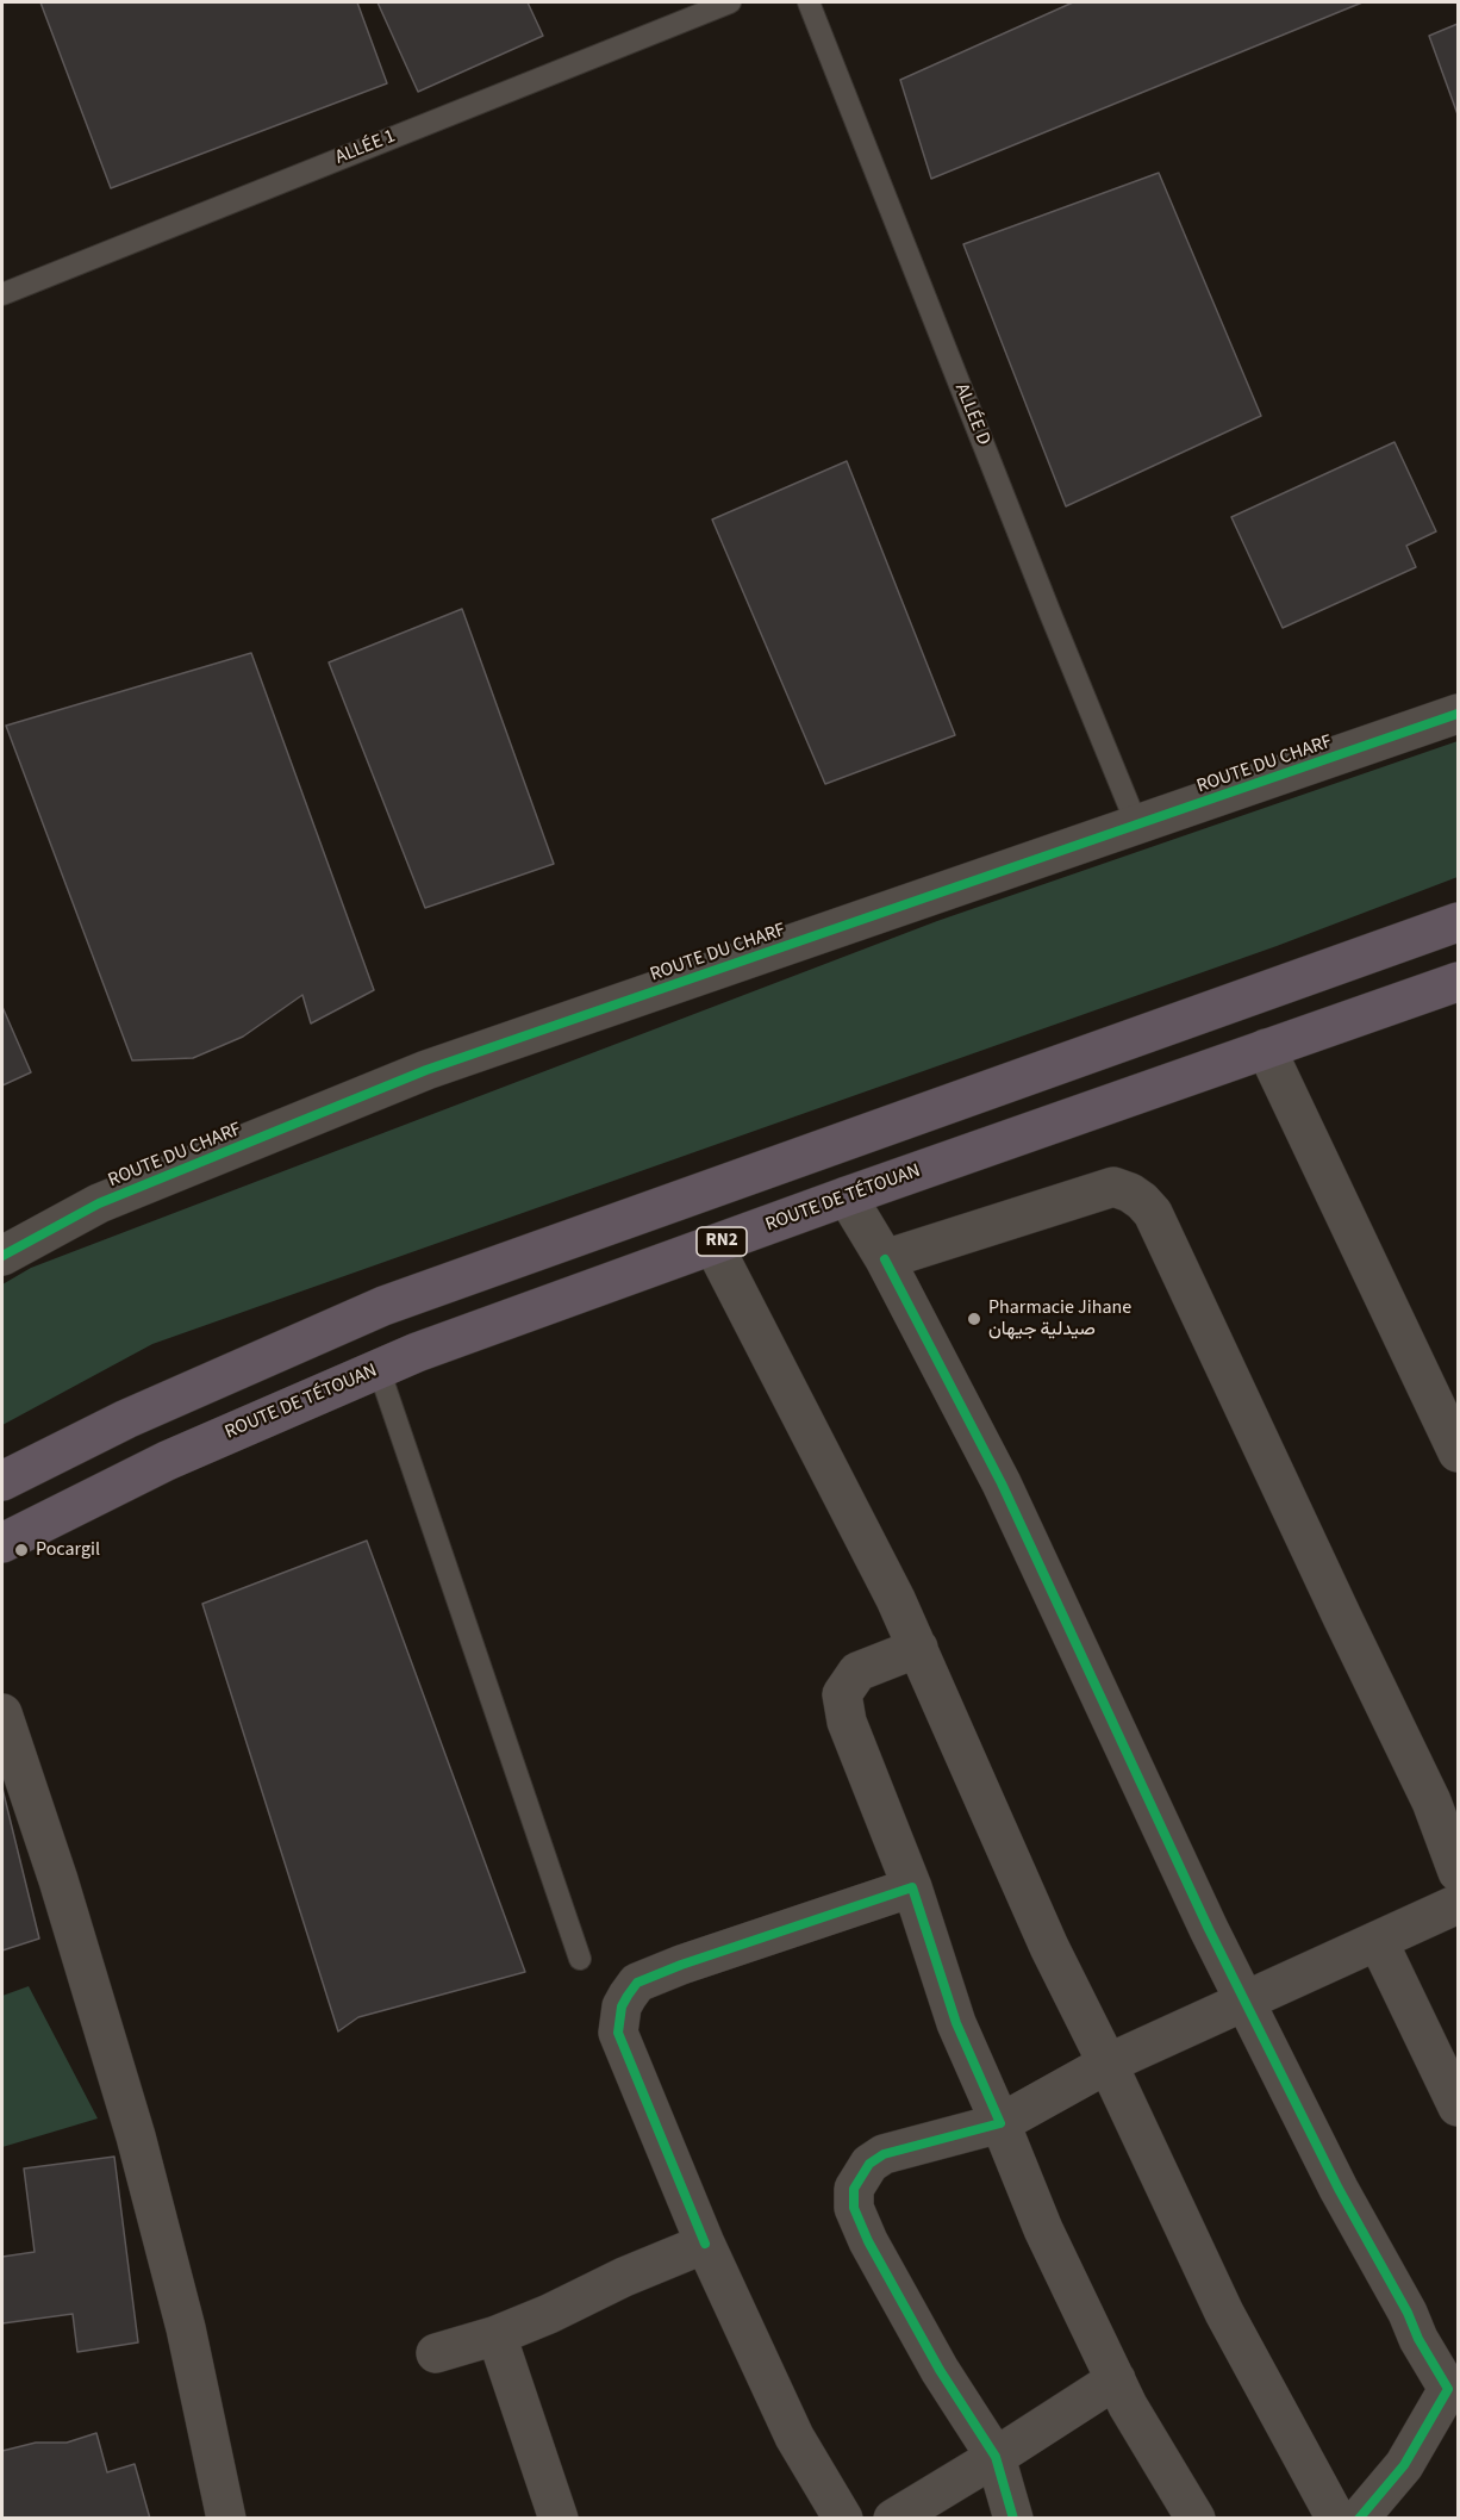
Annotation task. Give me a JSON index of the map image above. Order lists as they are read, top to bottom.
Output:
{
  "streets": {
    "highway": ["ROUTE DE TÉTOUAN", "RN2"],
    "street": ["ROUTE DU CHARF"],
    "lane": ["ALLÉE 1", "ALLÉE D"]
  },
  "crossings": [
    ["ALLÉE D", "ROUTE DU CHARF"]
  ],
  "places": ["Pharmacie Jihane صيدلية جيهان", "Pocargil"]
}
